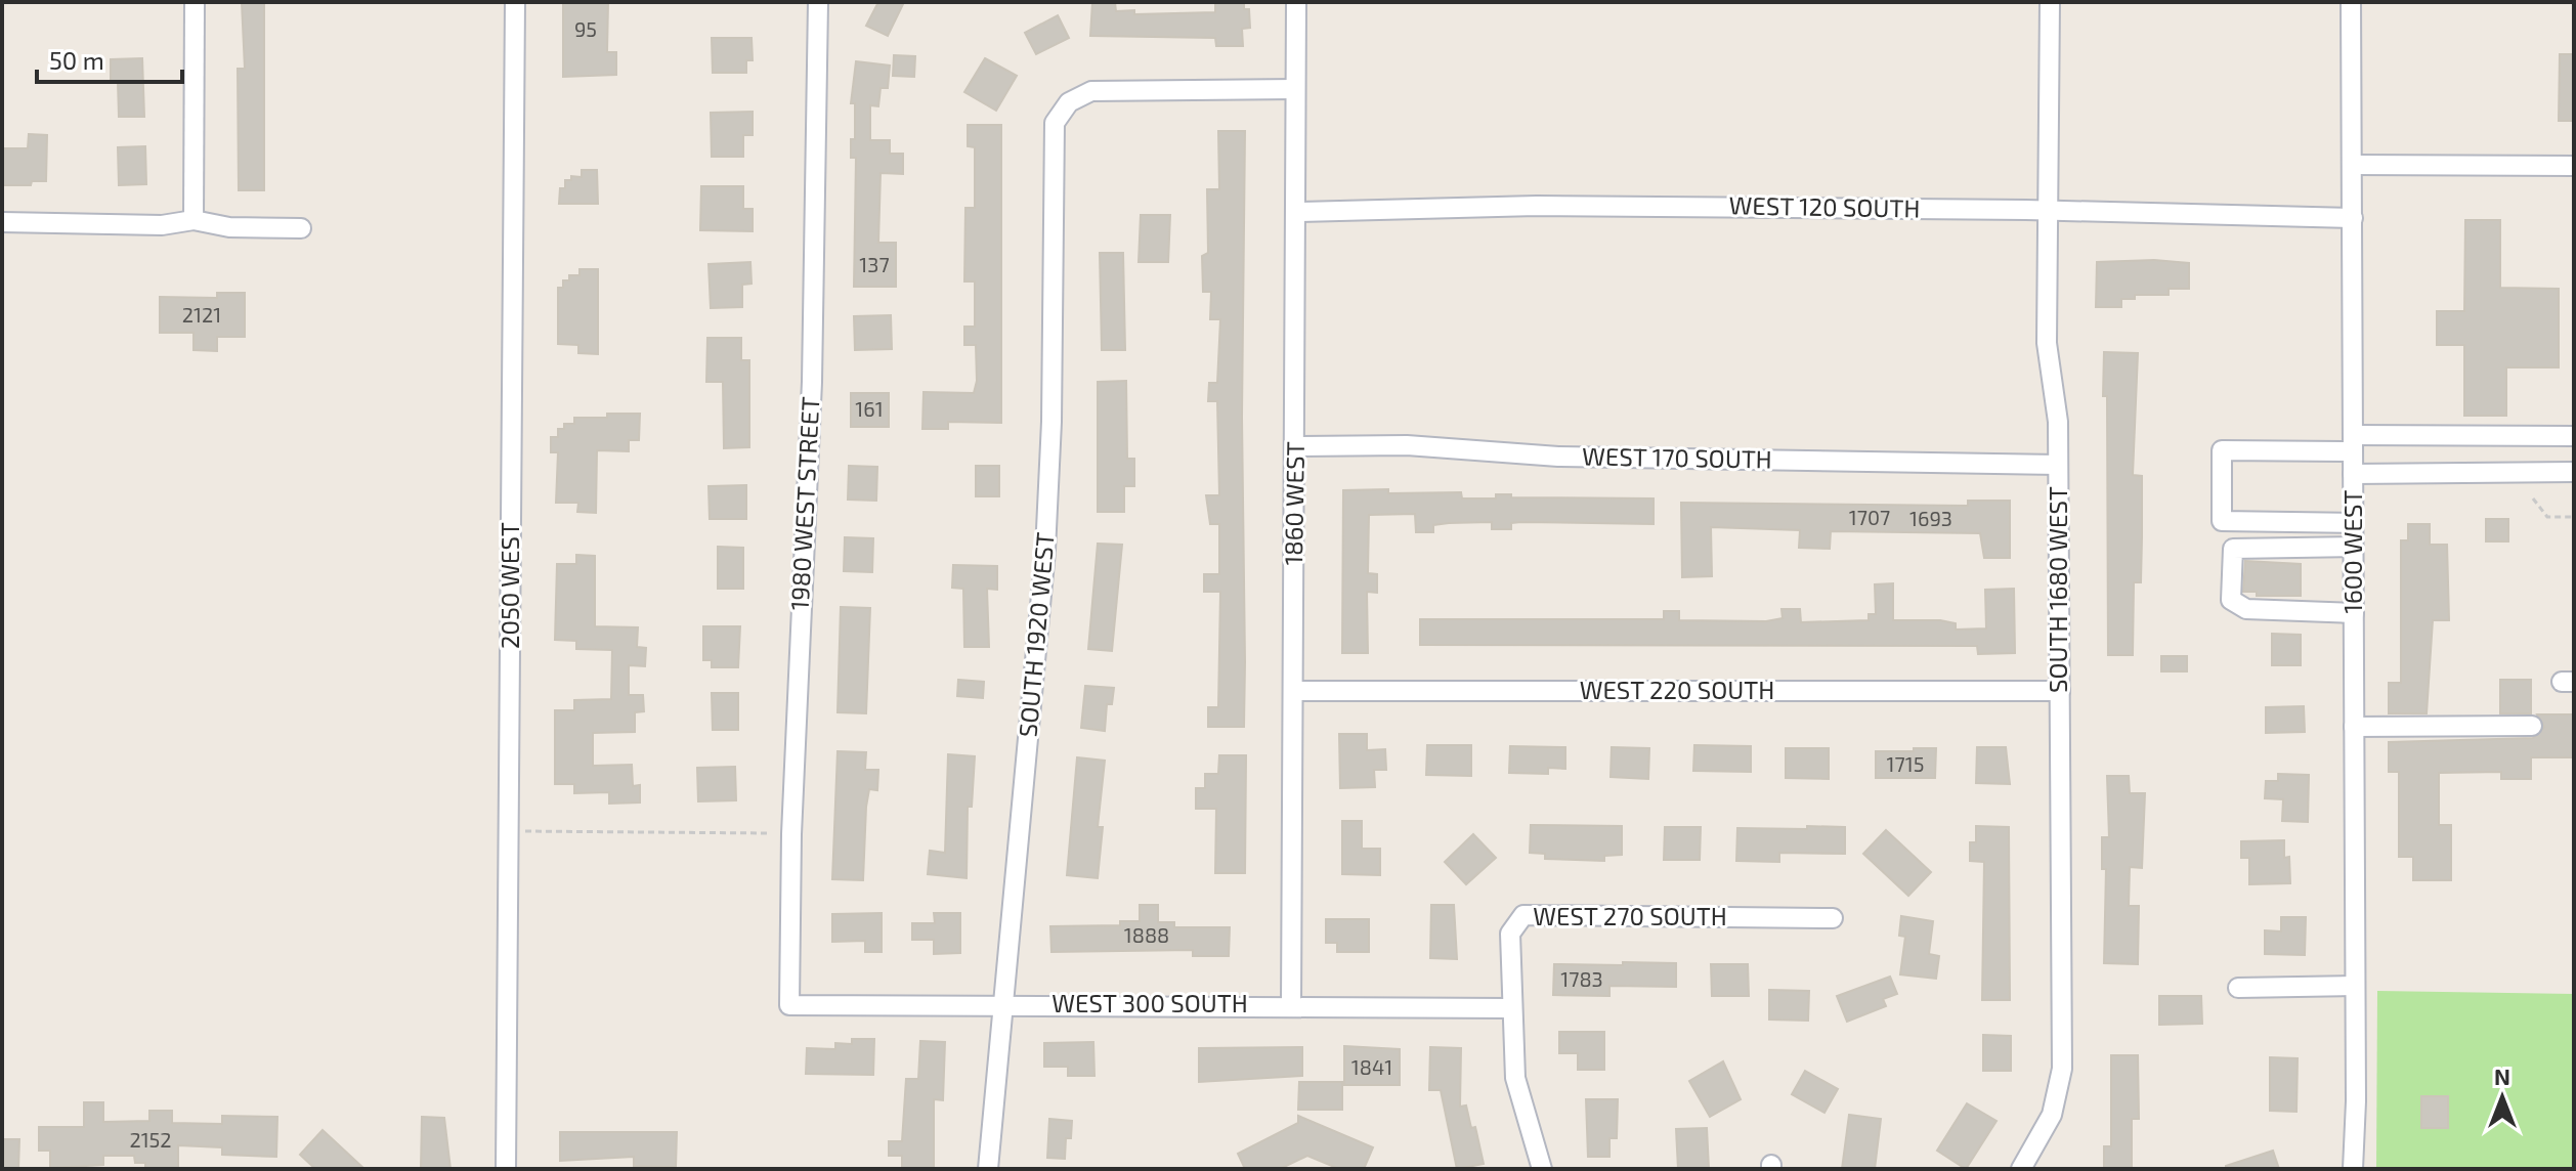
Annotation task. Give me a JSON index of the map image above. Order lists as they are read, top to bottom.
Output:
{
  "streets": {
    "street": [
      "WEST 120 SOUTH",
      "WEST 170 SOUTH",
      "1980 WEST STREET",
      "1860 WEST",
      "1600 WEST",
      "2050 WEST",
      "SOUTH 1680 WEST",
      "SOUTH 1920 WEST",
      "WEST 220 SOUTH",
      "WEST 270 SOUTH",
      "WEST 300 SOUTH"
    ]
  },
  "crossings": [
    ["WEST 120 SOUTH", "1860 WEST"],
    ["WEST 120 SOUTH", "1600 WEST"],
    ["WEST 120 SOUTH", "SOUTH 1680 WEST"],
    ["WEST 170 SOUTH", "1860 WEST"],
    ["WEST 170 SOUTH", "SOUTH 1680 WEST"],
    ["1980 WEST STREET", "WEST 300 SOUTH"],
    ["1860 WEST", "SOUTH 1920 WEST"],
    ["1860 WEST", "WEST 220 SOUTH"],
    ["1860 WEST", "WEST 300 SOUTH"],
    ["SOUTH 1680 WEST", "WEST 220 SOUTH"],
    ["SOUTH 1920 WEST", "WEST 300 SOUTH"],
    ["WEST 270 SOUTH", "WEST 300 SOUTH"]
  ],
  "house_numbers": [
    "95",
    "137",
    "2121",
    "161",
    "1707",
    "1693",
    "1715",
    "1888",
    "1783",
    "1841",
    "2152"
  ],
  "scale_bar": "50 m",
  "north": "top"
}
